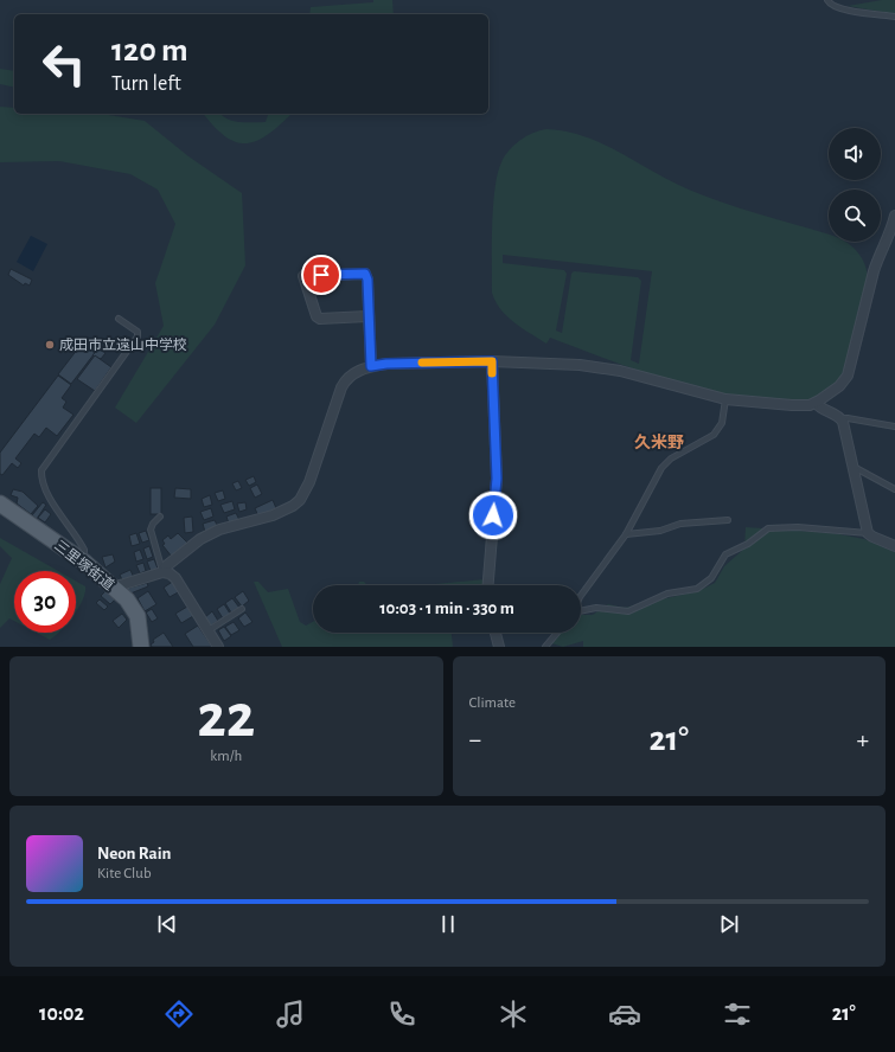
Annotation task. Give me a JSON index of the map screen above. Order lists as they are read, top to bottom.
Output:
{
  "streets": {
    "main road": ["三里塚街道"]
  },
  "districts": ["久米野"],
  "places": ["成田市立遠山中学校"],
  "page": {
    "turn": ["120 m", "Turn left"],
    "limit": "30",
    "trip": "10:03 · 1 min · 330 m",
    "tile": [
      ["22", "km/h"],
      "Climate"
    ],
    "heat": ["−", "21°", "+"],
    "song": ["Neon Rain", "Kite Club"],
    "tabs": ["10:02", "21°"]
  }
}
